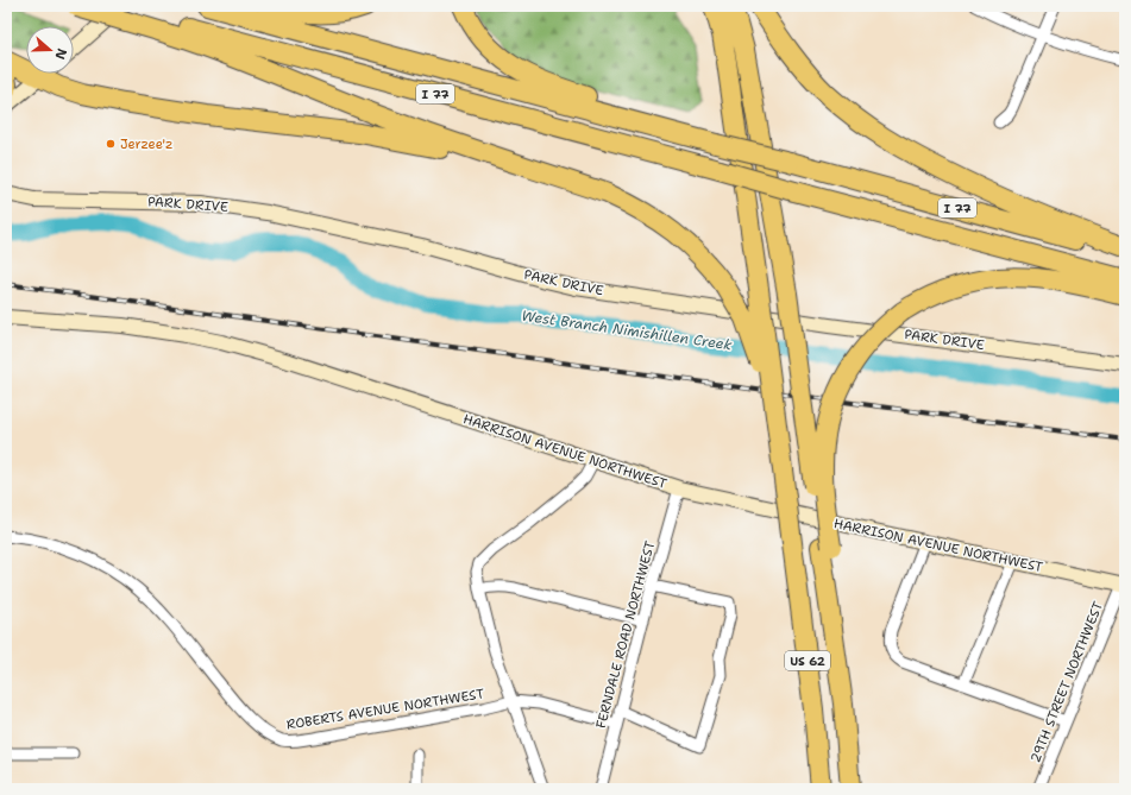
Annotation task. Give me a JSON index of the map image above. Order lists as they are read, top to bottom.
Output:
{
  "streets": {
    "highway": ["I 77", "US 62"],
    "main road": ["PARK DRIVE", "HARRISON AVENUE NORTHWEST"],
    "street": ["FERNDALE ROAD NORTHWEST", "29TH STREET NORTHWEST", "ROBERTS AVENUE NORTHWEST"]
  },
  "crossings": [
    ["HARRISON AVENUE NORTHWEST", "FERNDALE ROAD NORTHWEST"],
    ["HARRISON AVENUE NORTHWEST", "29TH STREET NORTHWEST"],
    ["FERNDALE ROAD NORTHWEST", "ROBERTS AVENUE NORTHWEST"]
  ],
  "water": ["West Branch Nimishillen Creek"],
  "places": ["Jerzee'z"],
  "north": "right"
}
